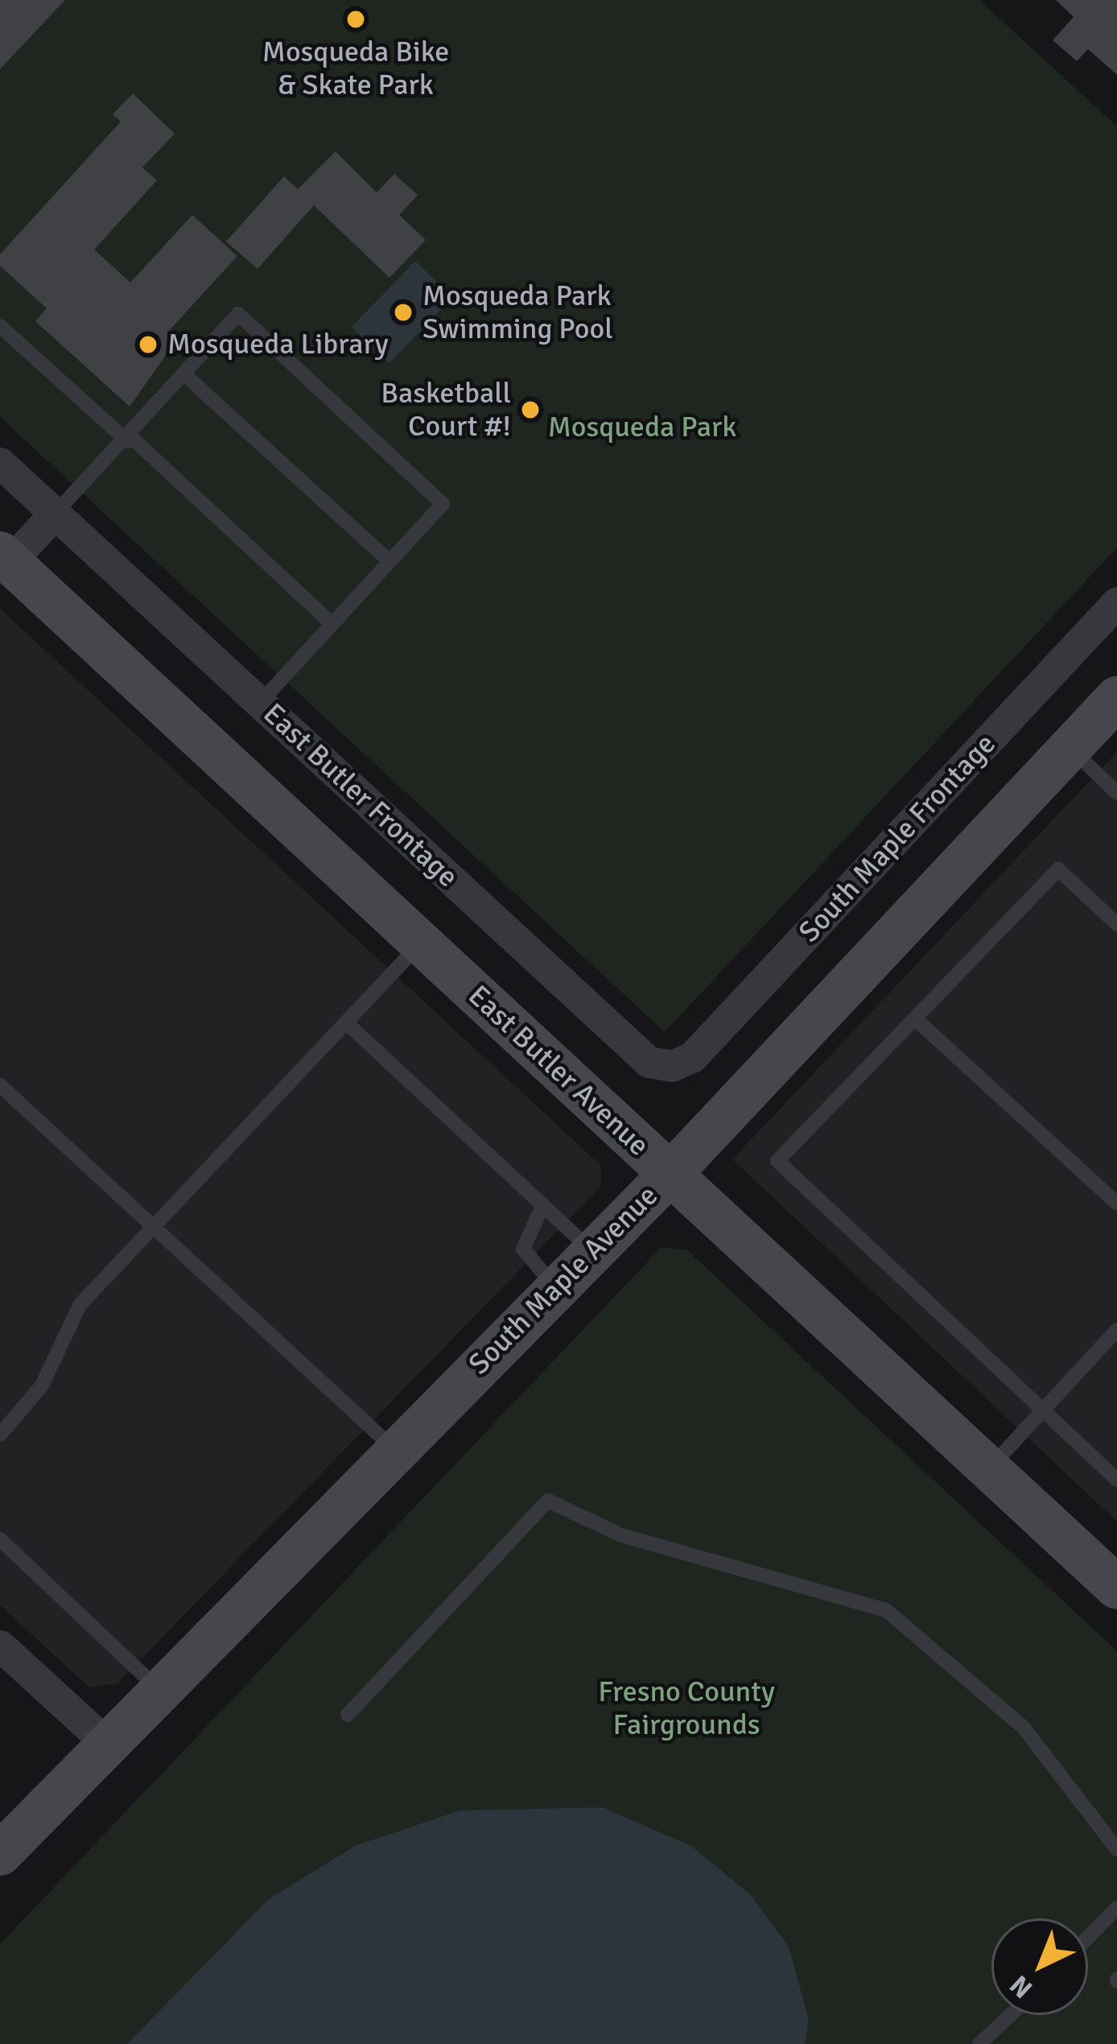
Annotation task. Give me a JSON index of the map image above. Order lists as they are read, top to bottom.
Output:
{
  "streets": {
    "main road": ["East Butler Avenue", "South Maple Avenue"],
    "street": ["East Butler Frontage", "South Maple Frontage"]
  },
  "crossings": [
    ["East Butler Frontage", "South Maple Frontage"],
    ["East Butler Avenue", "South Maple Avenue"]
  ],
  "parks": ["Mosqueda Park", "Fresno County Fairgrounds"],
  "places": [
    "Mosqueda Bike & Skate Park",
    "Mosqueda Park Swimming Pool",
    "Mosqueda Library",
    "Basketball Court #!"
  ],
  "north": "bottom left"
}
